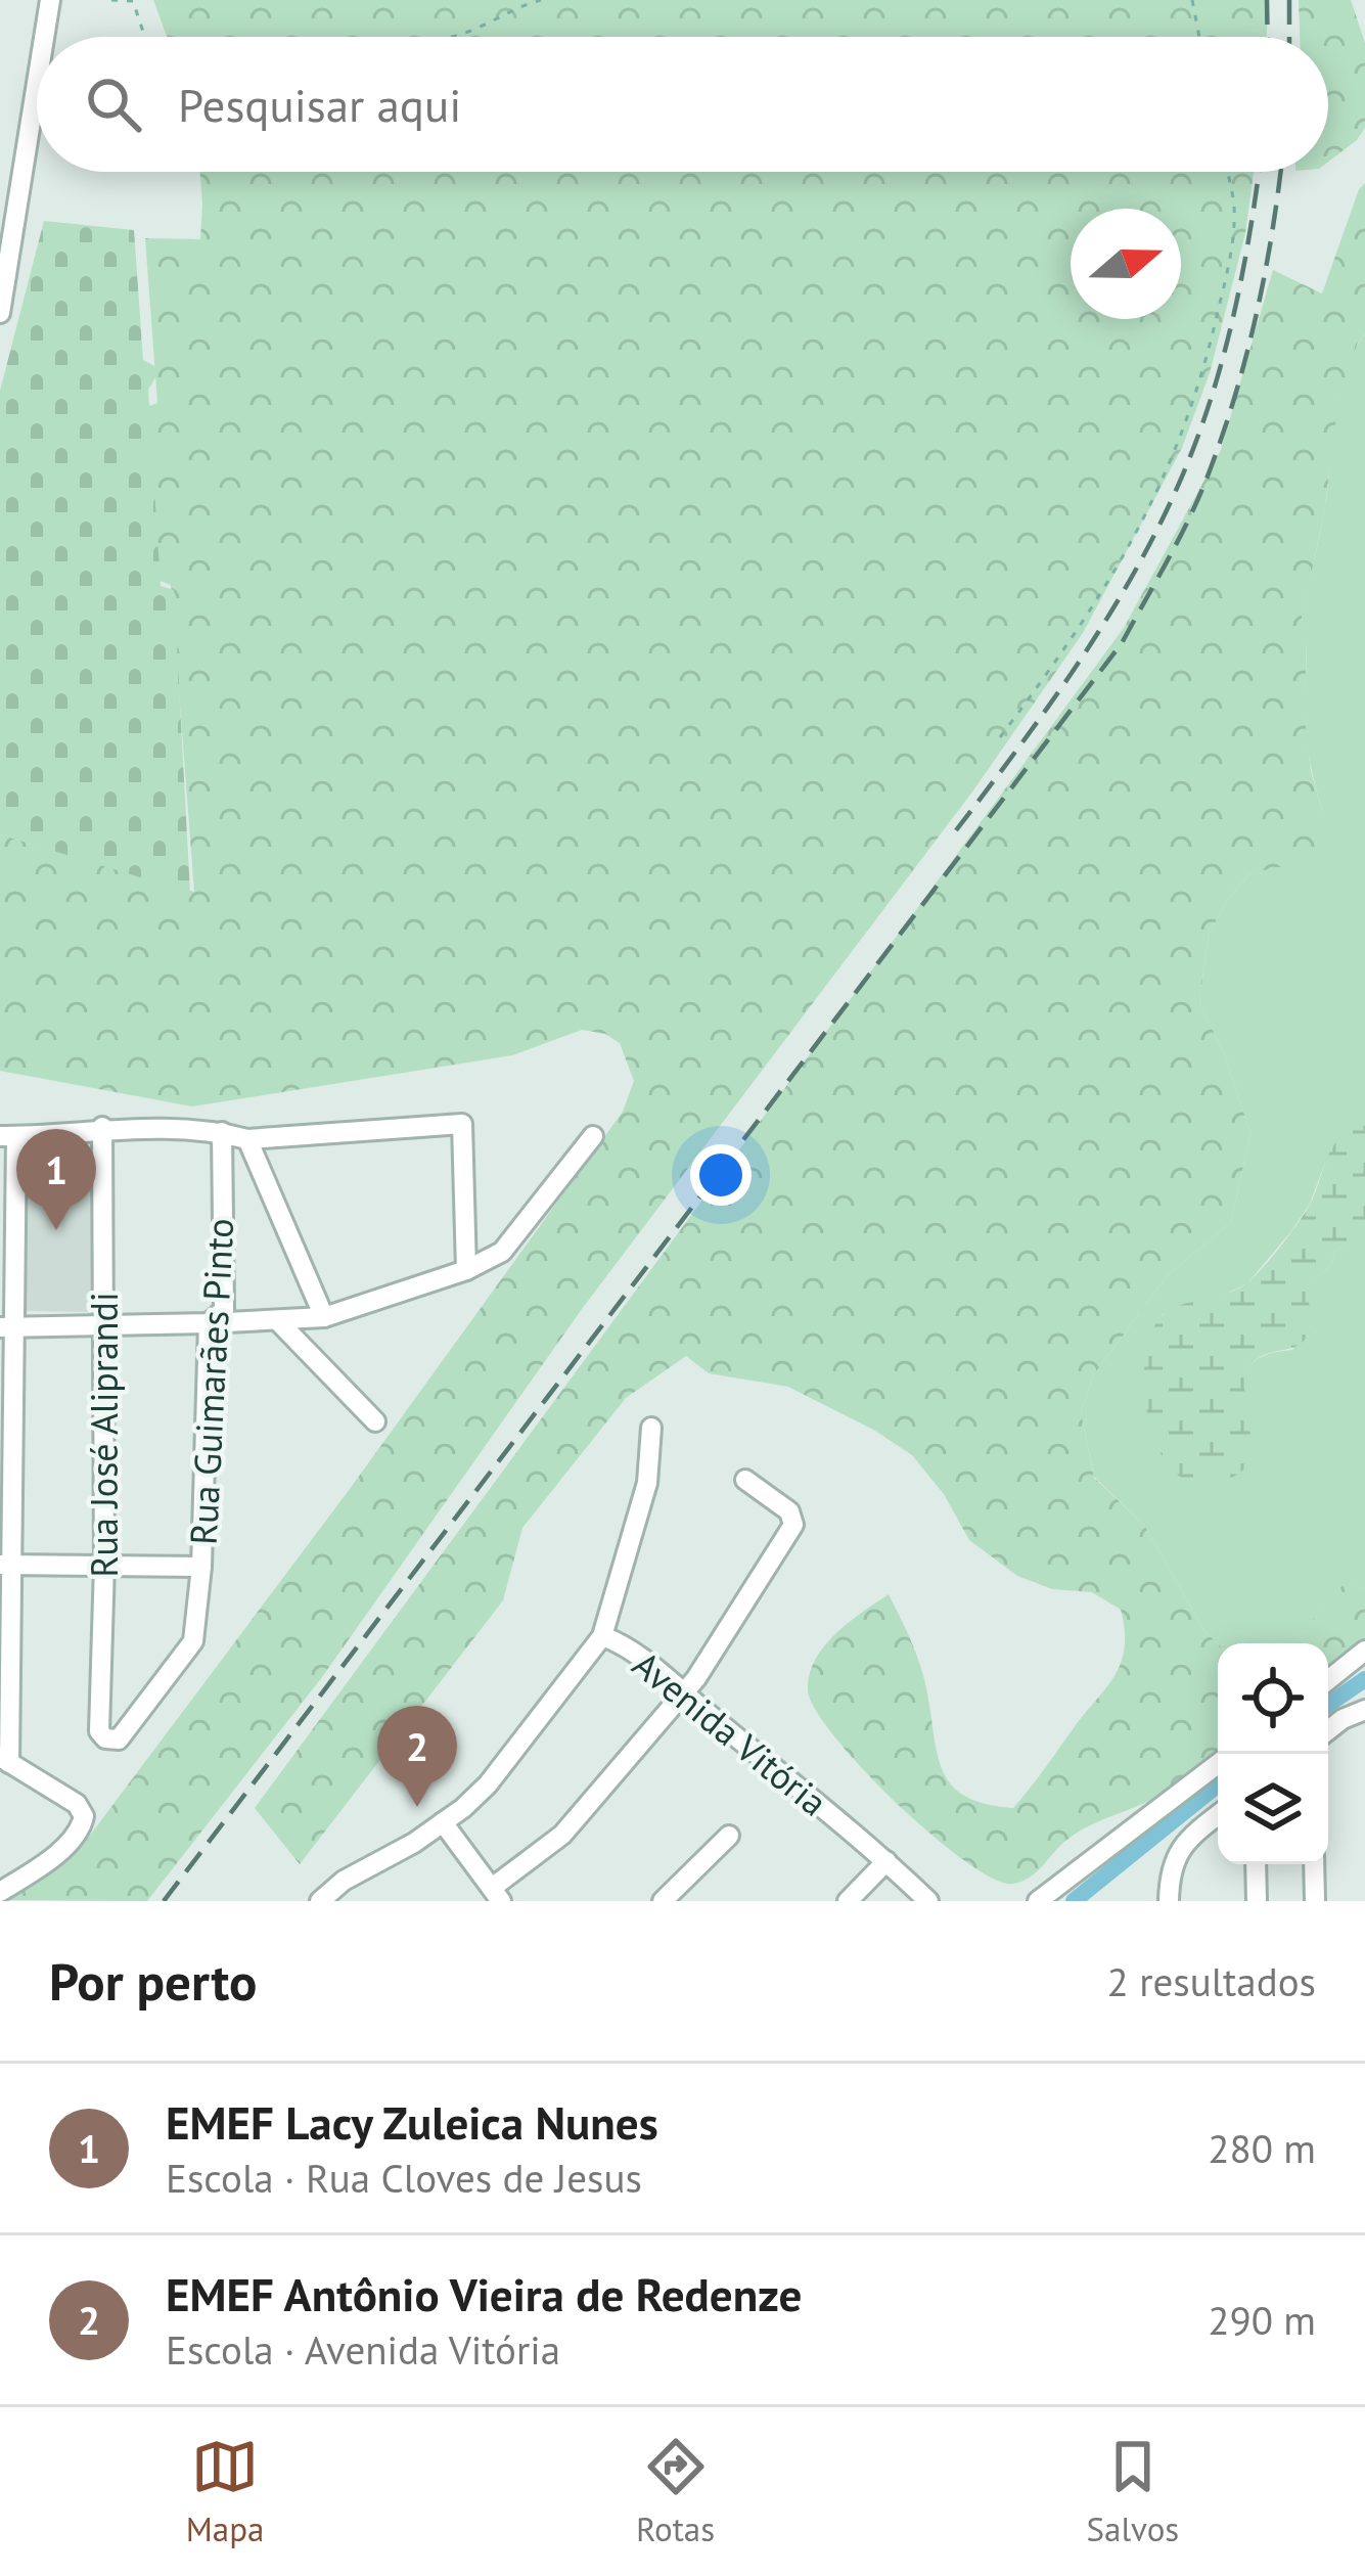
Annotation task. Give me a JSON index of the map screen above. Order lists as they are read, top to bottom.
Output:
{
  "streets": {
    "street": ["Rua Guimarães Pinto", "Rua José Aliprandi", "Avenida Vitória"]
  },
  "crossings": [
    ["Rua Guimarães Pinto", "Rua José Aliprandi"]
  ],
  "north": "right",
  "page": {
    "search": "Pesquisar aqui",
    "pins": ["1", "2"],
    "heading": ["Por perto", "2 resultados"],
    "list": [
      {
        "mark": "1",
        "name": "EMEF Lacy Zuleica Nunes",
        "note": "Escola · Rua Cloves de Jesus",
        "value": "280 m"
      },
      {
        "mark": "2",
        "name": "EMEF Antônio Vieira de Redenze",
        "note": "Escola · Avenida Vitória",
        "value": "290 m"
      }
    ],
    "nav": ["Mapa", "Rotas", "Salvos"]
  }
}
